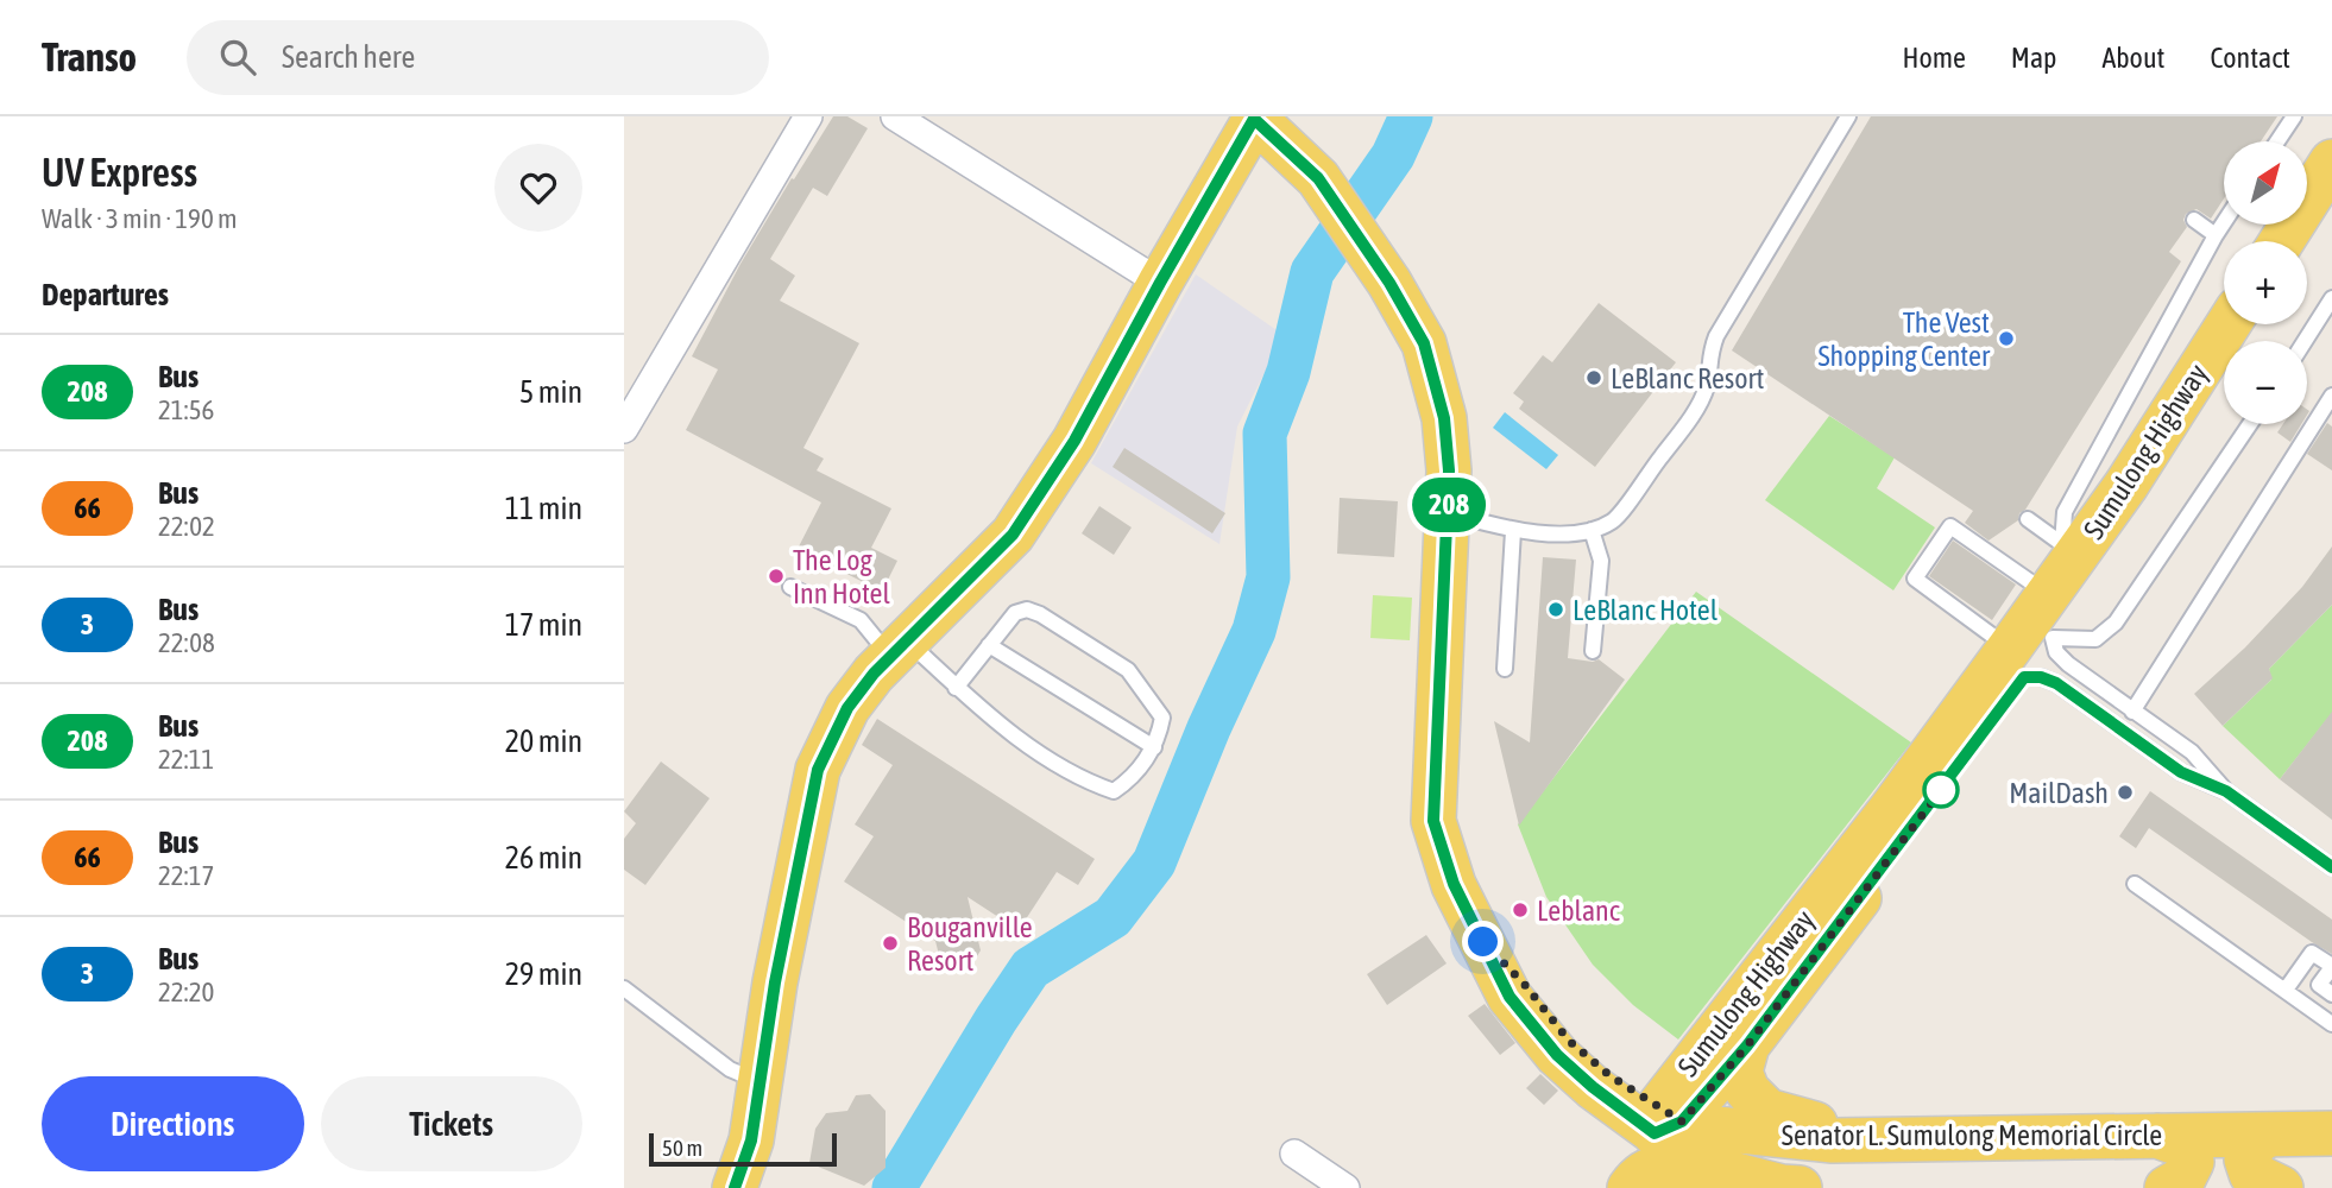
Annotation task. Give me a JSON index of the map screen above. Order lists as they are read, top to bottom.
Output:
{
  "streets": {
    "main road": ["Sumulong Highway", "Senator L. Sumulong Memorial Circle"]
  },
  "crossings": [
    ["Sumulong Highway", "Senator L. Sumulong Memorial Circle"]
  ],
  "places": [
    "The Vest Shopping Center",
    "LeBlanc Resort",
    "The Log Inn Hotel",
    "LeBlanc Hotel",
    "MailDash",
    "Leblanc",
    "Bouganville Resort"
  ],
  "lines": ["bus line 208"],
  "scale_bar": "50 m",
  "north": "top right",
  "page": {
    "header": "Transo",
    "search": "Search here",
    "nav": [
      "Home",
      "Map",
      "About",
      "Contact"
    ],
    "heading": [
      ["UV Express", "Walk · 3 min · 190 m"],
      "Departures"
    ],
    "on_map": "208",
    "map_buttons": ["+", "−"],
    "list": [
      {
        "mark": "208",
        "name": "Bus",
        "note": "21:56",
        "value": "5 min"
      },
      {
        "mark": "66",
        "name": "Bus",
        "note": "22:02",
        "value": "11 min"
      },
      {
        "mark": "3",
        "name": "Bus",
        "note": "22:08",
        "value": "17 min"
      },
      {
        "mark": "208",
        "name": "Bus",
        "note": "22:11",
        "value": "20 min"
      },
      {
        "mark": "66",
        "name": "Bus",
        "note": "22:17",
        "value": "26 min"
      },
      {
        "mark": "3",
        "name": "Bus",
        "note": "22:20",
        "value": "29 min"
      }
    ],
    "buttons": ["Directions", "Tickets"],
    "scale": "50 m"
  }
}
